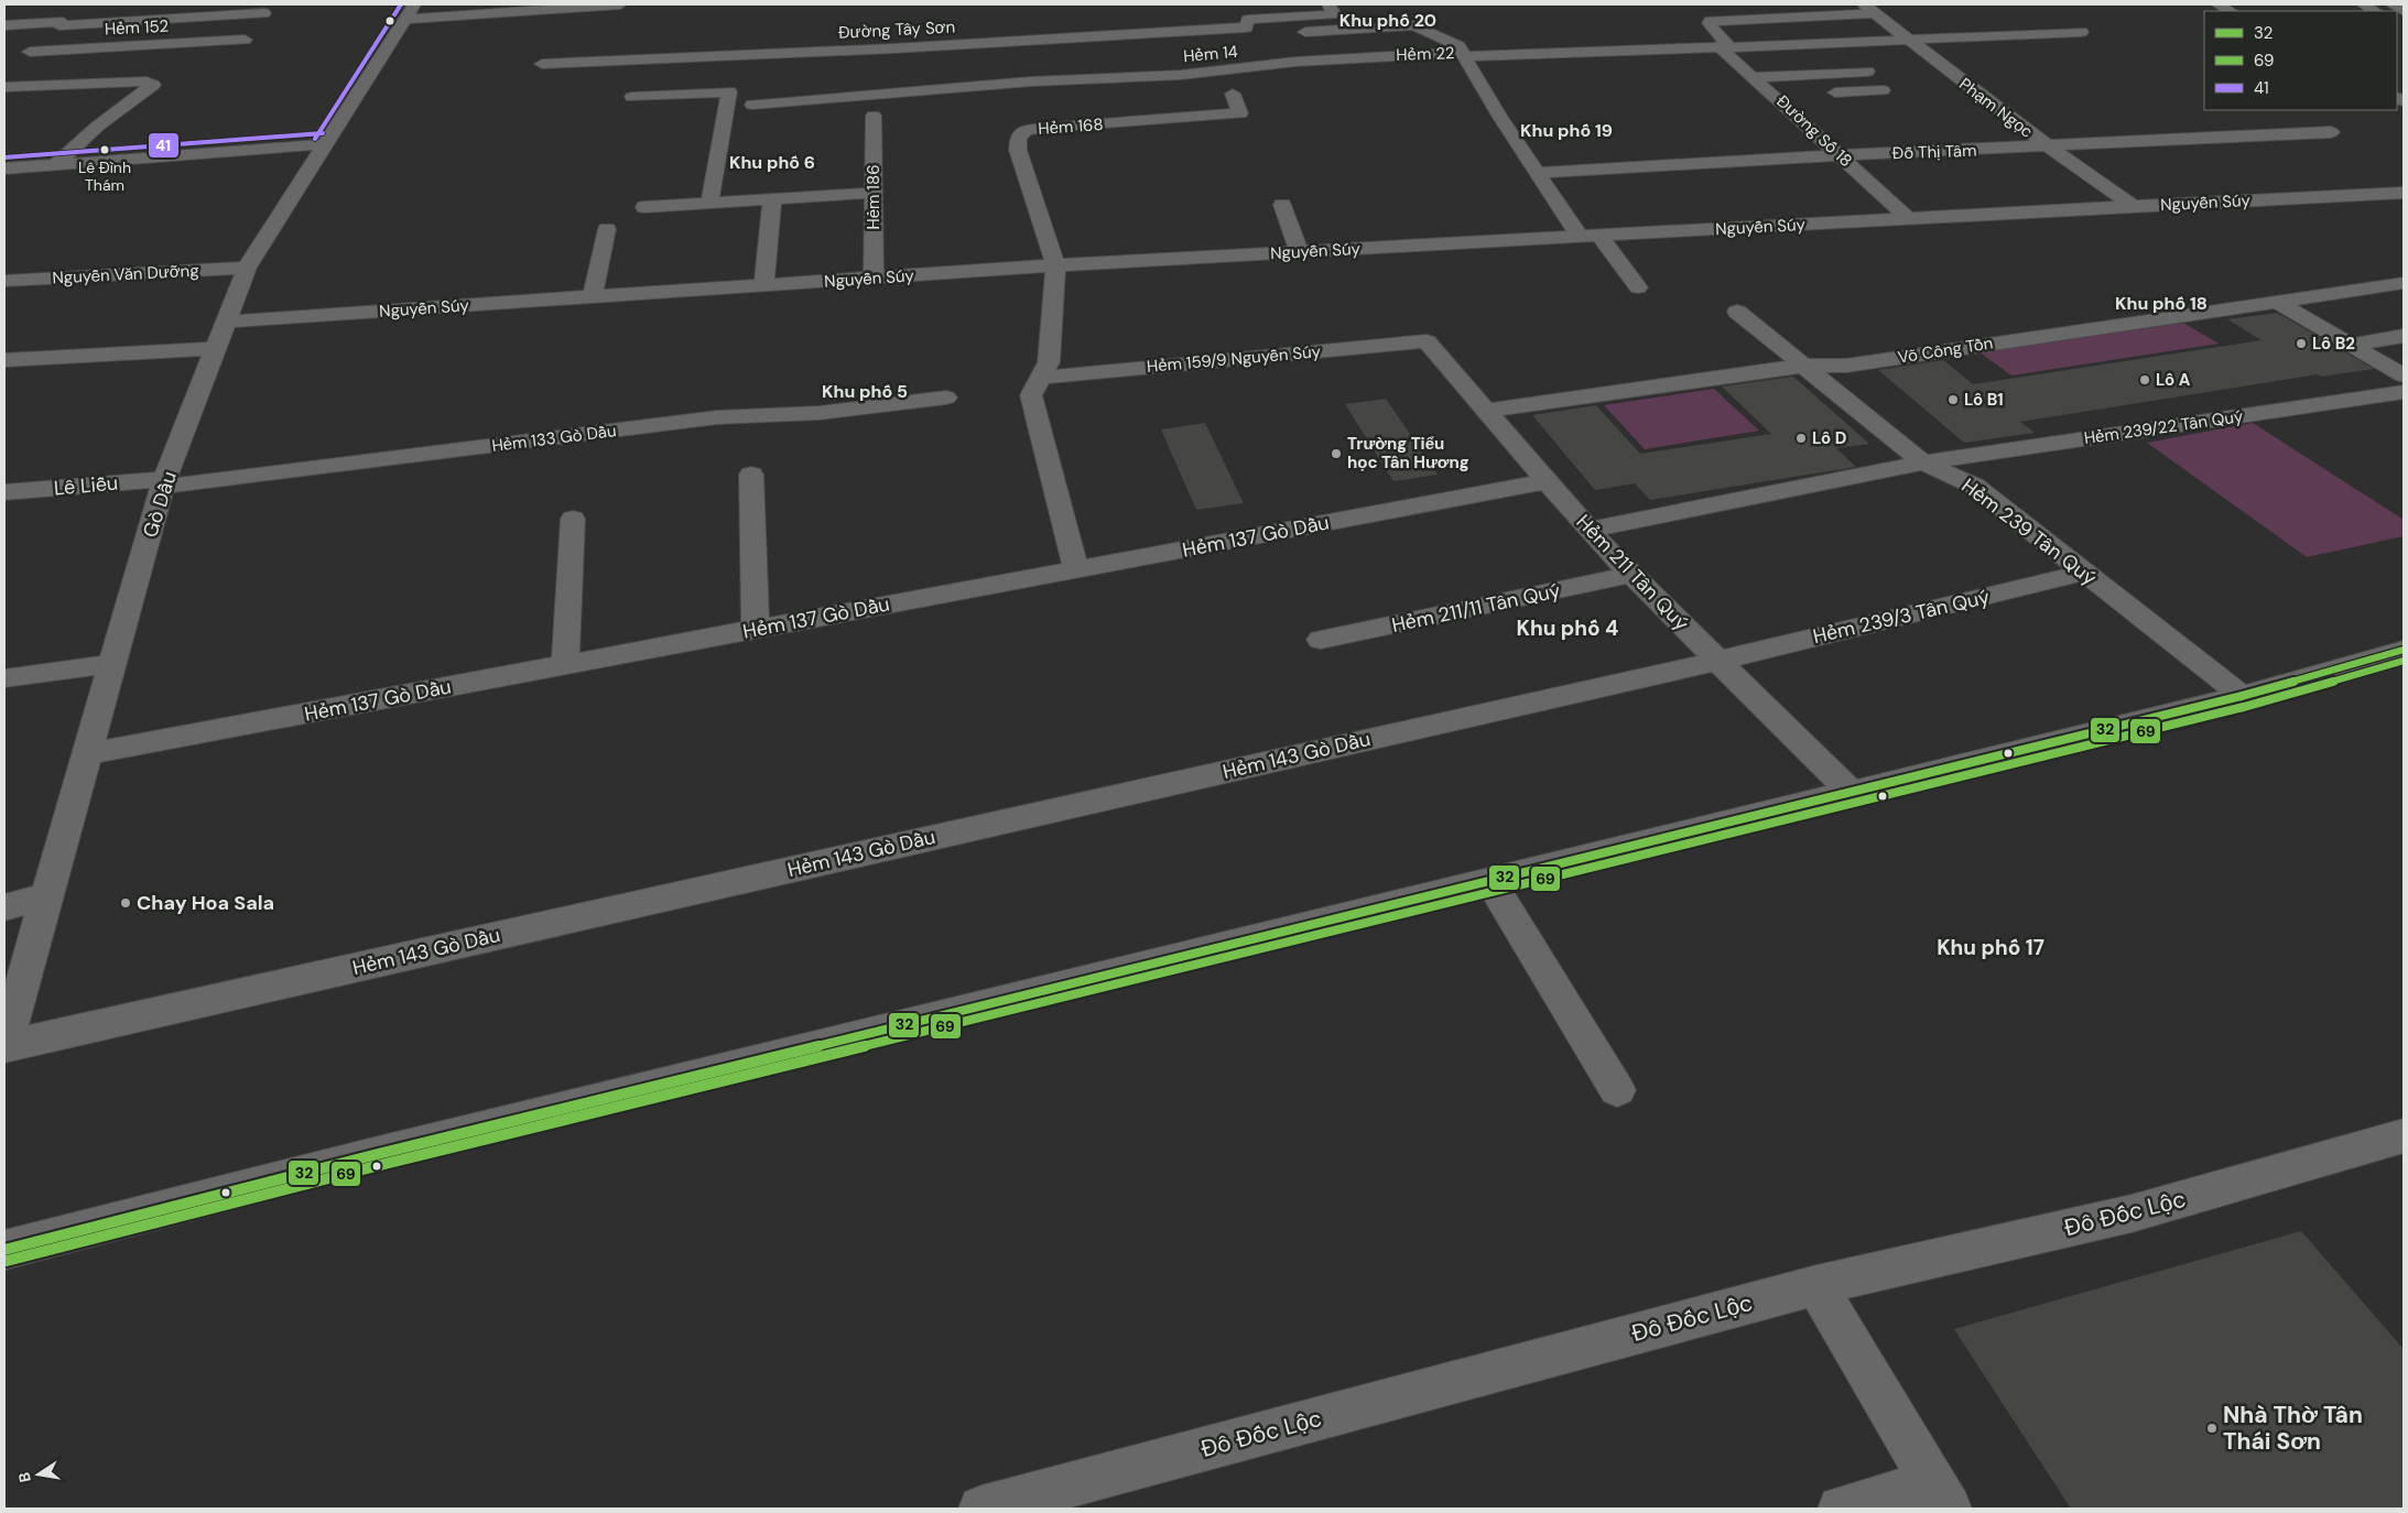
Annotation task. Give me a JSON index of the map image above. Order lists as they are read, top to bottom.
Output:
{
  "streets": {
    "street": [
      "Hẻm 152",
      "Đường Tây Sơn",
      "Hẻm 14",
      "Hẻm 22",
      "Phạm Ngọc",
      "Hẻm 168",
      "Đường Số 18",
      "Đỗ Thị Tâm",
      "Hẻm 186",
      "Nguyễn Súy",
      "Nguyễn Văn Dưỡng",
      "Võ Công Tồn",
      "Hẻm 159/9 Nguyễn Súy",
      "Hẻm 239/22 Tân Quý",
      "Hẻm 133 Gò Dầu",
      "Lê Liễu",
      "Gò Dầu",
      "Hẻm 239 Tân Quý",
      "Hẻm 137 Gò Dầu",
      "Hẻm 211 Tân Quý",
      "Hẻm 211/11 Tân Quý",
      "Hẻm 239/3 Tân Quý",
      "Hẻm 143 Gò Dầu",
      "Đô Đốc Lộc"
    ]
  },
  "crossings": [
    ["Hẻm 14", "Hẻm 22"],
    ["Phạm Ngọc", "Đường Số 18"],
    ["Phạm Ngọc", "Đỗ Thị Tâm"],
    ["Phạm Ngọc", "Nguyễn Súy"],
    ["Hẻm 168", "Nguyễn Súy"],
    ["Đường Số 18", "Đỗ Thị Tâm"],
    ["Đường Số 18", "Nguyễn Súy"],
    ["Hẻm 186", "Nguyễn Súy"],
    ["Nguyễn Súy", "Gò Dầu"],
    ["Nguyễn Văn Dưỡng", "Gò Dầu"],
    ["Võ Công Tồn", "Hẻm 239 Tân Quý"],
    ["Võ Công Tồn", "Hẻm 211 Tân Quý"],
    ["Hẻm 159/9 Nguyễn Súy", "Hẻm 211 Tân Quý"],
    ["Hẻm 239/22 Tân Quý", "Hẻm 239 Tân Quý"],
    ["Hẻm 133 Gò Dầu", "Lê Liễu"],
    ["Hẻm 133 Gò Dầu", "Gò Dầu"],
    ["Lê Liễu", "Gò Dầu"],
    ["Gò Dầu", "Hẻm 137 Gò Dầu"],
    ["Gò Dầu", "Hẻm 143 Gò Dầu"],
    ["Hẻm 239 Tân Quý", "Hẻm 239/3 Tân Quý"],
    ["Hẻm 137 Gò Dầu", "Hẻm 211 Tân Quý"],
    ["Hẻm 211 Tân Quý", "Hẻm 211/11 Tân Quý"],
    ["Hẻm 211 Tân Quý", "Hẻm 239/3 Tân Quý"],
    ["Hẻm 211 Tân Quý", "Hẻm 143 Gò Dầu"],
    ["Hẻm 239/3 Tân Quý", "Hẻm 143 Gò Dầu"]
  ],
  "districts": [
    "Khu phố 20",
    "Khu phố 19",
    "Khu phố 6",
    "Khu phố 18",
    "Khu phố 5",
    "Khu phố 4",
    "Khu phố 17"
  ],
  "places": [
    "Lê Đình Thám",
    "Lô B2",
    "Lô A",
    "Lô B1",
    "Lô D",
    "Trường Tiểu học Tân Hương",
    "Chay Hoa Sala",
    "Nhà Thờ Tân Thái Sơn"
  ],
  "lines": ["transit line 41", "transit line 32", "transit line 69"],
  "legend": ["32", "69", "41"],
  "north": "left"
}
